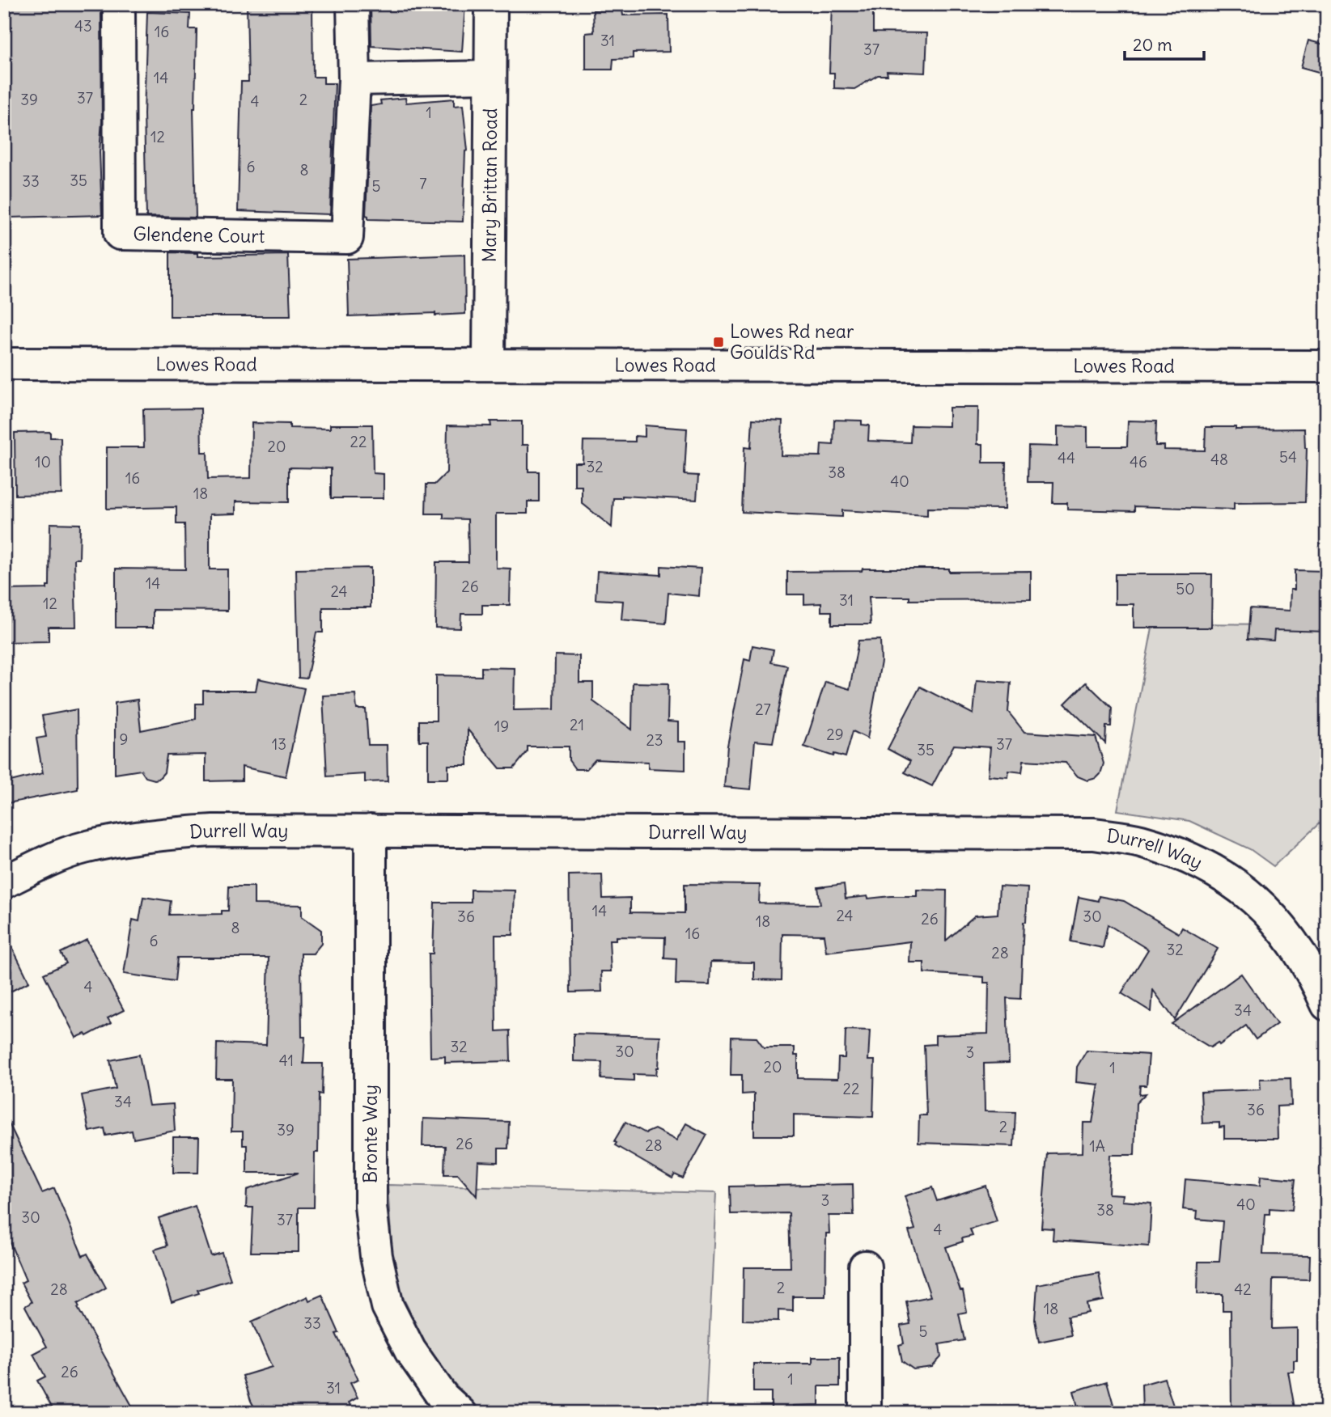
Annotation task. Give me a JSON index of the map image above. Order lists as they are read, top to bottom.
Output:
{
  "streets": {
    "street": [
      "Mary Brittan Road",
      "Glendene Court",
      "Lowes Road",
      "Durrell Way",
      "Bronte Way"
    ]
  },
  "crossings": [
    ["Mary Brittan Road", "Lowes Road"],
    ["Durrell Way", "Bronte Way"]
  ],
  "places": {
    "transit": ["Lowes Rd near Goulds Rd"]
  },
  "house_numbers": [
    "43",
    "16",
    "31",
    "37",
    "14",
    "37",
    "39",
    "2",
    "4",
    "1",
    "12",
    "6",
    "8",
    "35",
    "33",
    "7",
    "5",
    "22",
    "20",
    "54",
    "44",
    "48",
    "10",
    "46",
    "32",
    "38",
    "16",
    "40",
    "18",
    "14",
    "26",
    "50",
    "24",
    "31",
    "12",
    "27",
    "21",
    "19",
    "29",
    "9",
    "23",
    "13",
    "37",
    "35",
    "14",
    "24",
    "36",
    "30",
    "26",
    "18",
    "8",
    "16",
    "6",
    "32",
    "28",
    "4",
    "34",
    "32",
    "30",
    "3",
    "41",
    "20",
    "1",
    "22",
    "34",
    "36",
    "2",
    "39",
    "26",
    "28",
    "1A",
    "3",
    "40",
    "38",
    "30",
    "37",
    "4",
    "2",
    "28",
    "42",
    "18",
    "33",
    "5",
    "26",
    "1",
    "31"
  ],
  "scale_bar": "20 m"
}
